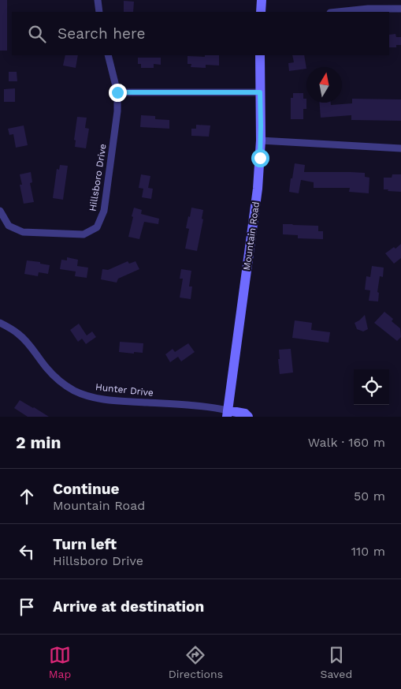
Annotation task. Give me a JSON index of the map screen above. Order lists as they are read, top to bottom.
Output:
{
  "streets": {
    "main road": ["Mountain Road"],
    "street": ["Hillsboro Drive", "Hunter Drive"]
  },
  "crossings": [
    ["Mountain Road", "Hunter Drive"]
  ],
  "north": "top",
  "page": {
    "search": "Search here",
    "heading": ["2 min", "Walk · 160 m"],
    "list": [
      ["Continue", "Mountain Road", "50 m"],
      ["Turn left", "Hillsboro Drive", "110 m"],
      "Arrive at destination"
    ],
    "nav": ["Map", "Directions", "Saved"]
  }
}
